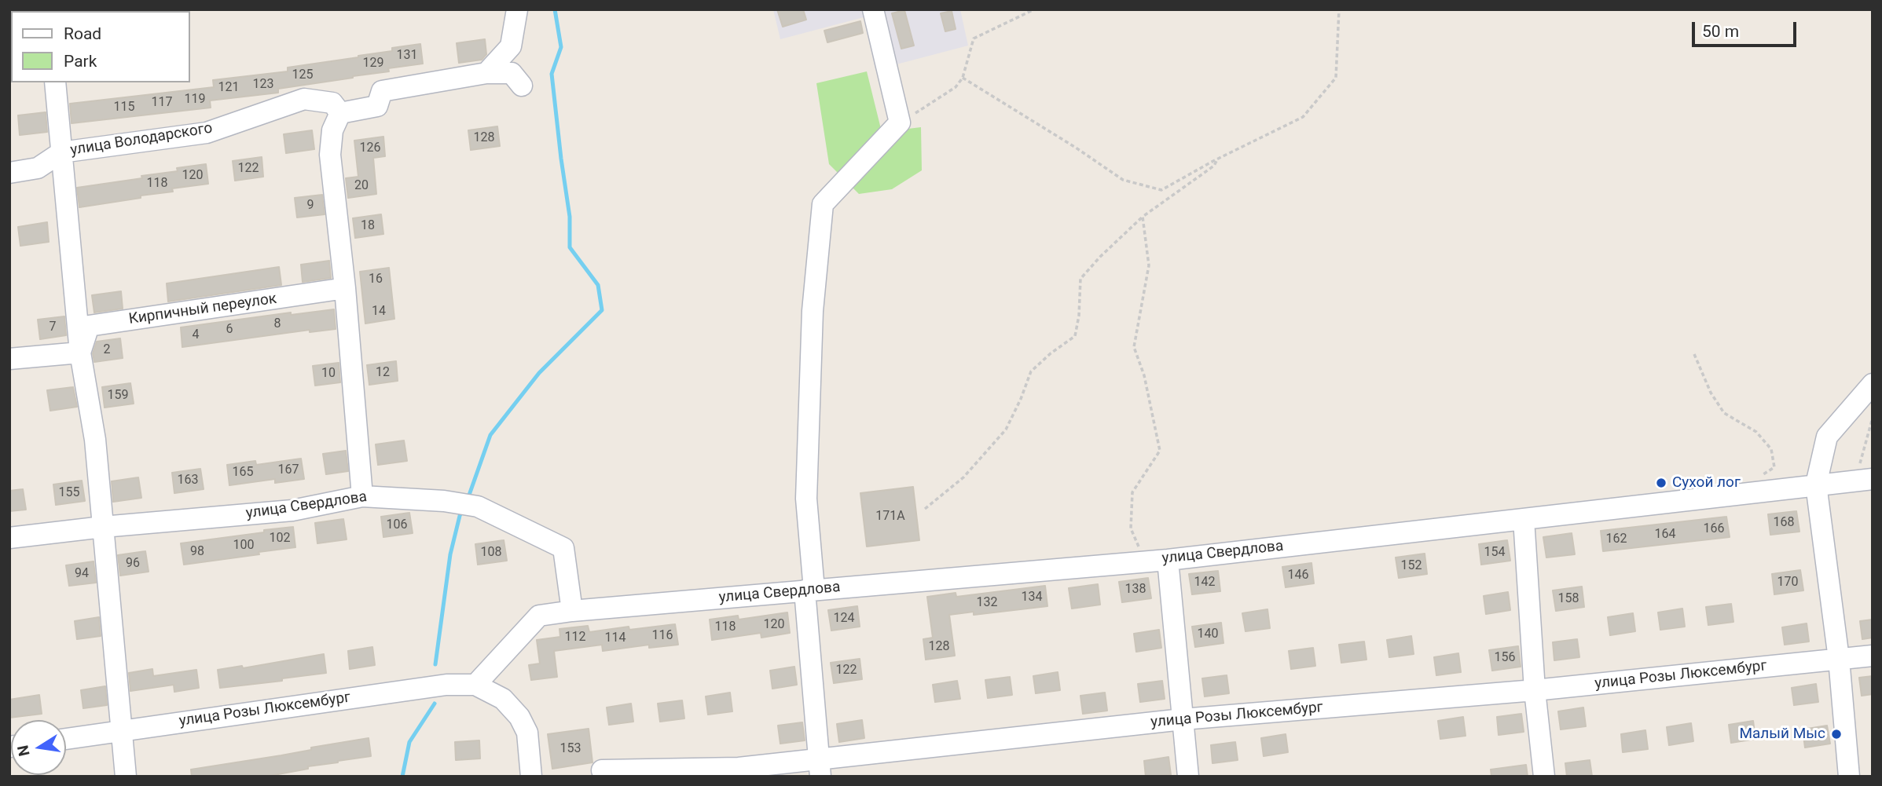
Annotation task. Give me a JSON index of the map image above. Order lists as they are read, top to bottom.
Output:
{
  "streets": {
    "street": [
      "улица Володарского",
      "Кирпичный переулок",
      "улица Свердлова",
      "улица Розы Люксембург"
    ]
  },
  "crossings": [
    ["улица Свердлова", "улица Розы Люксембург"]
  ],
  "places": ["Сухой лог", "Малый Мыс"],
  "house_numbers": [
    "131",
    "129",
    "125",
    "123",
    "121",
    "119",
    "117",
    "115",
    "128",
    "126",
    "122",
    "120",
    "118",
    "20",
    "9",
    "18",
    "16",
    "14",
    "8",
    "7",
    "6",
    "4",
    "2",
    "12",
    "10",
    "159",
    "167",
    "165",
    "163",
    "155",
    "171А",
    "168",
    "106",
    "166",
    "164",
    "102",
    "162",
    "100",
    "98",
    "108",
    "154",
    "96",
    "152",
    "94",
    "146",
    "142",
    "170",
    "138",
    "134",
    "158",
    "132",
    "124",
    "120",
    "118",
    "140",
    "116",
    "112",
    "114",
    "128",
    "156",
    "122",
    "153"
  ],
  "legend": ["Road", "Park"],
  "scale_bar": "50 m",
  "north": "left"
}
